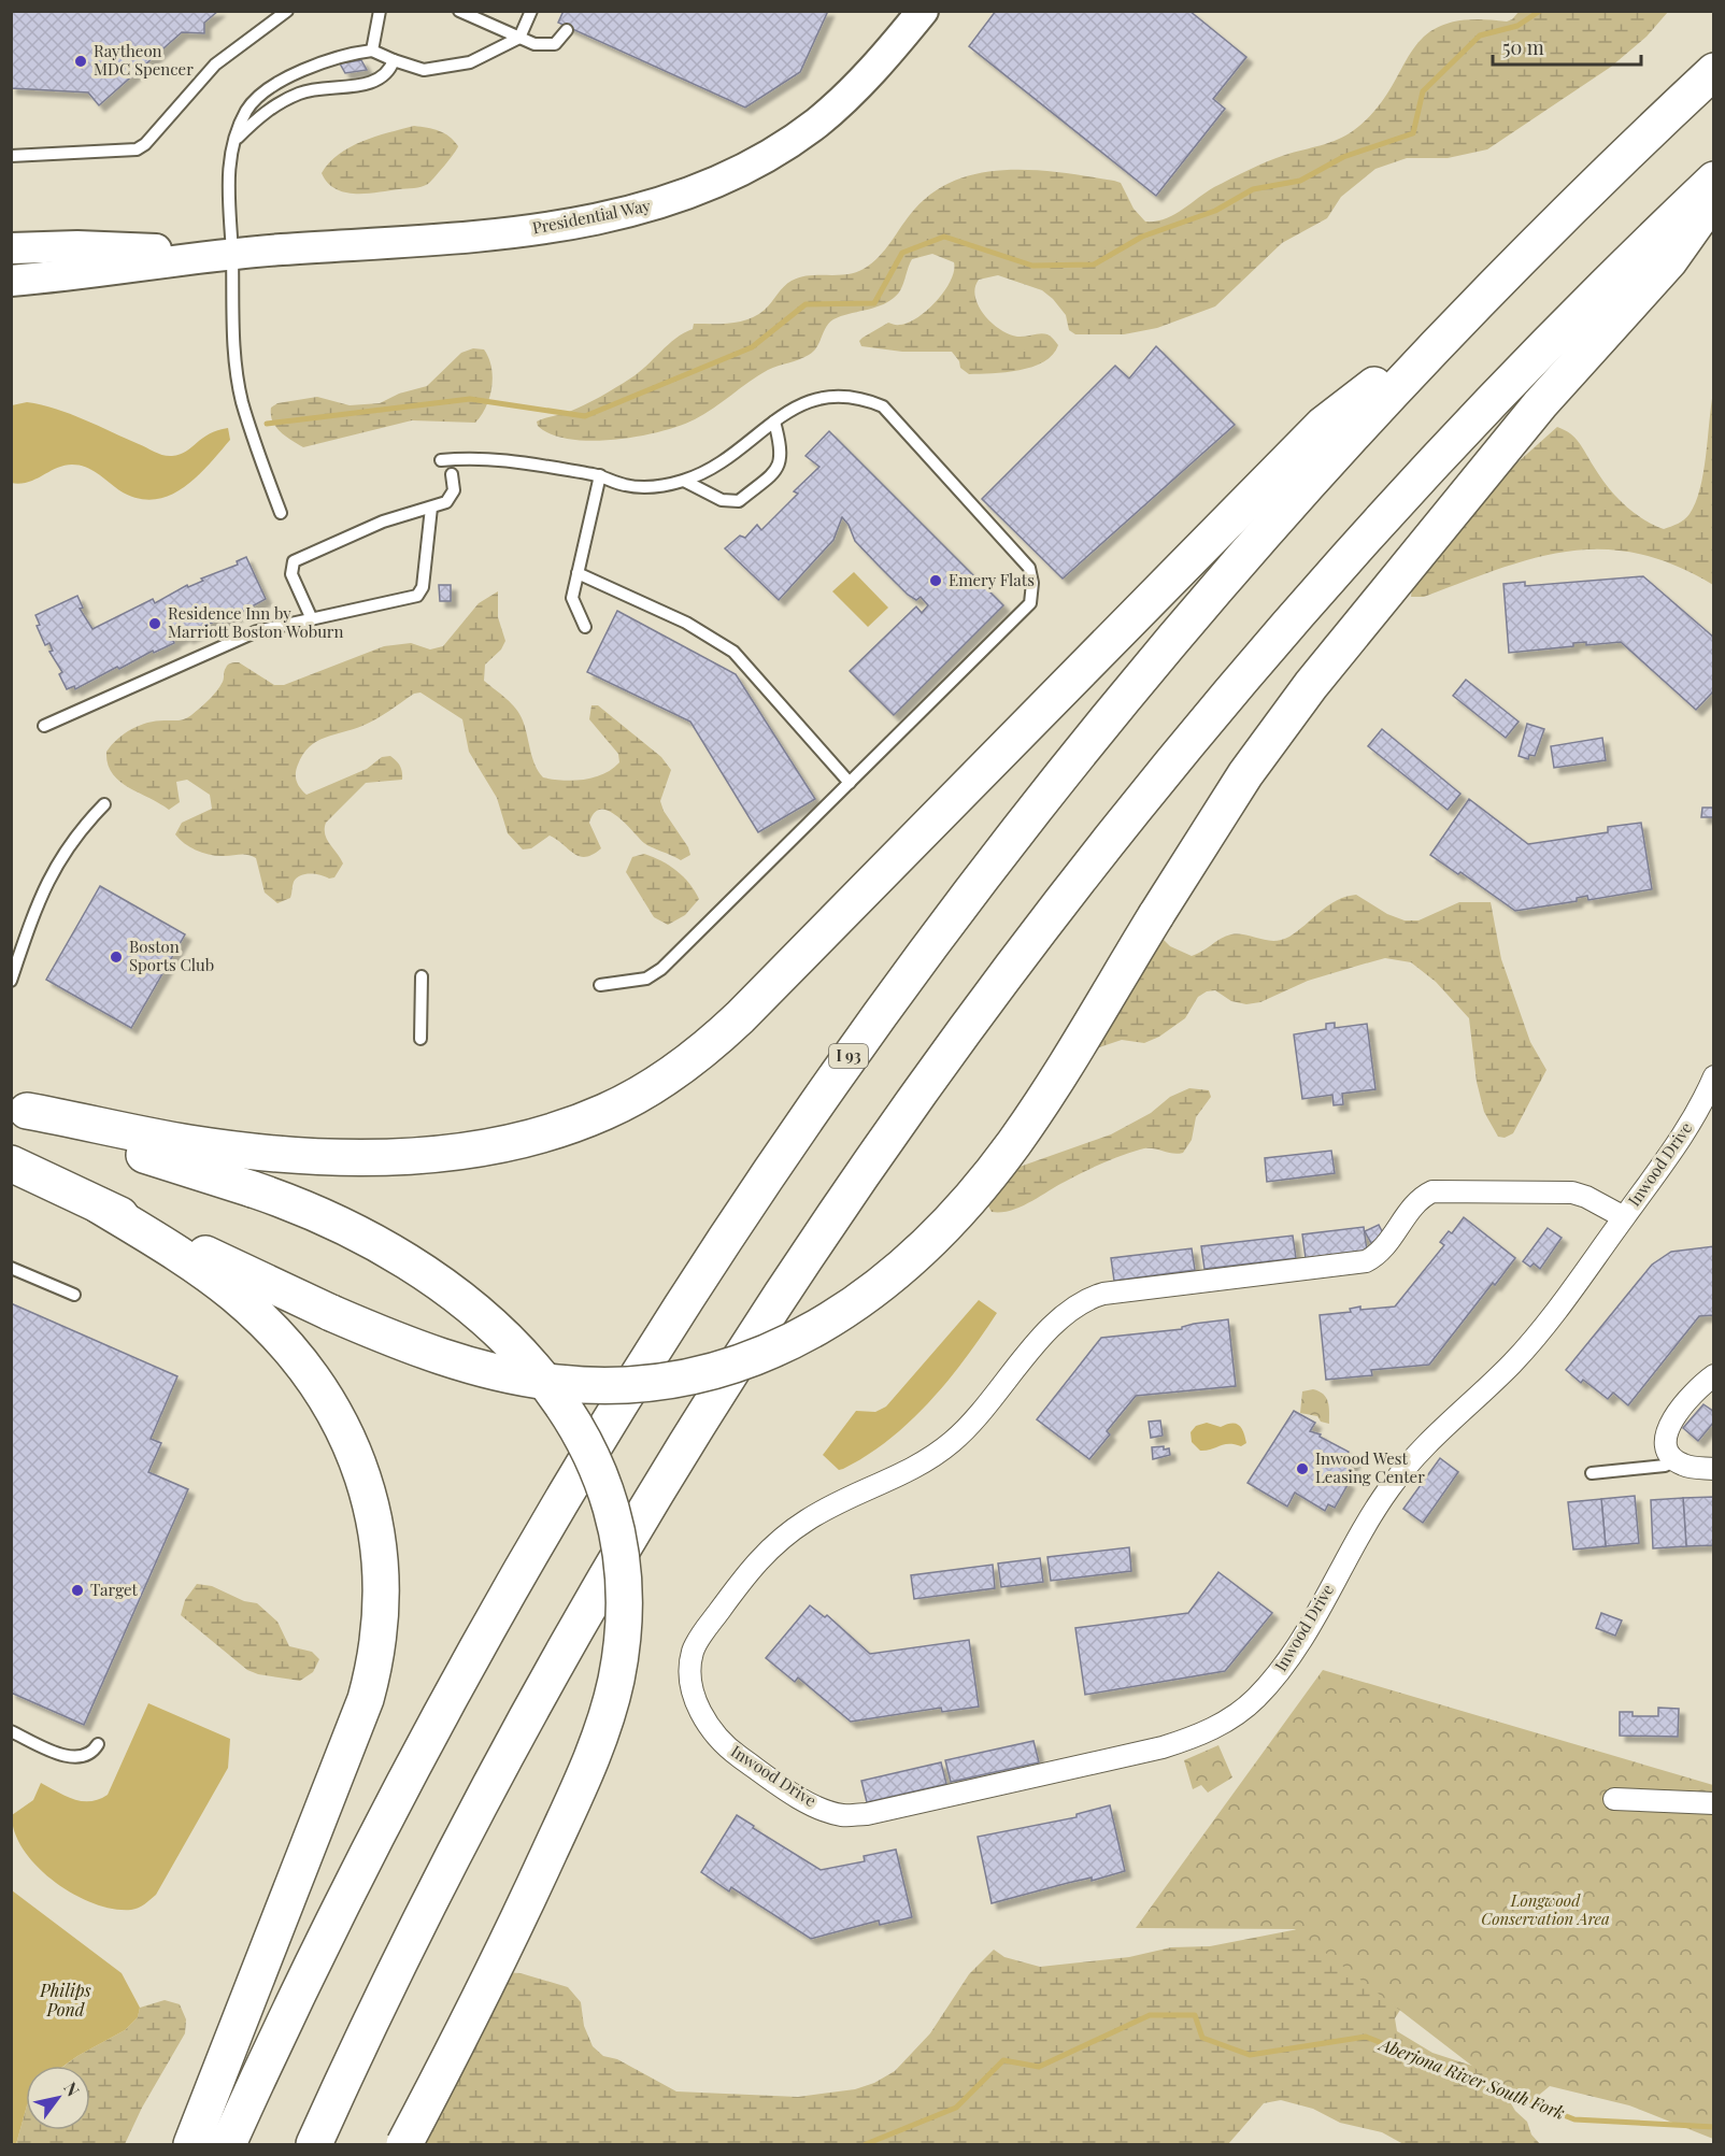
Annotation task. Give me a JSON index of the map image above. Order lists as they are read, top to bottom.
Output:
{
  "streets": {
    "highway": ["I 93"],
    "street": ["Presidential Way", "Inwood Drive"]
  },
  "water": ["Philips Pond", "Aberjona River South Fork"],
  "parks": ["Longwood Conservation Area"],
  "places": [
    "Raytheon MDC Spencer",
    "Emery Flats",
    "Residence Inn by Marriott Boston Woburn",
    "Boston Sports Club",
    "Inwood West Leasing Center",
    "Target"
  ],
  "scale_bar": "50 m",
  "north": "top right"
}
